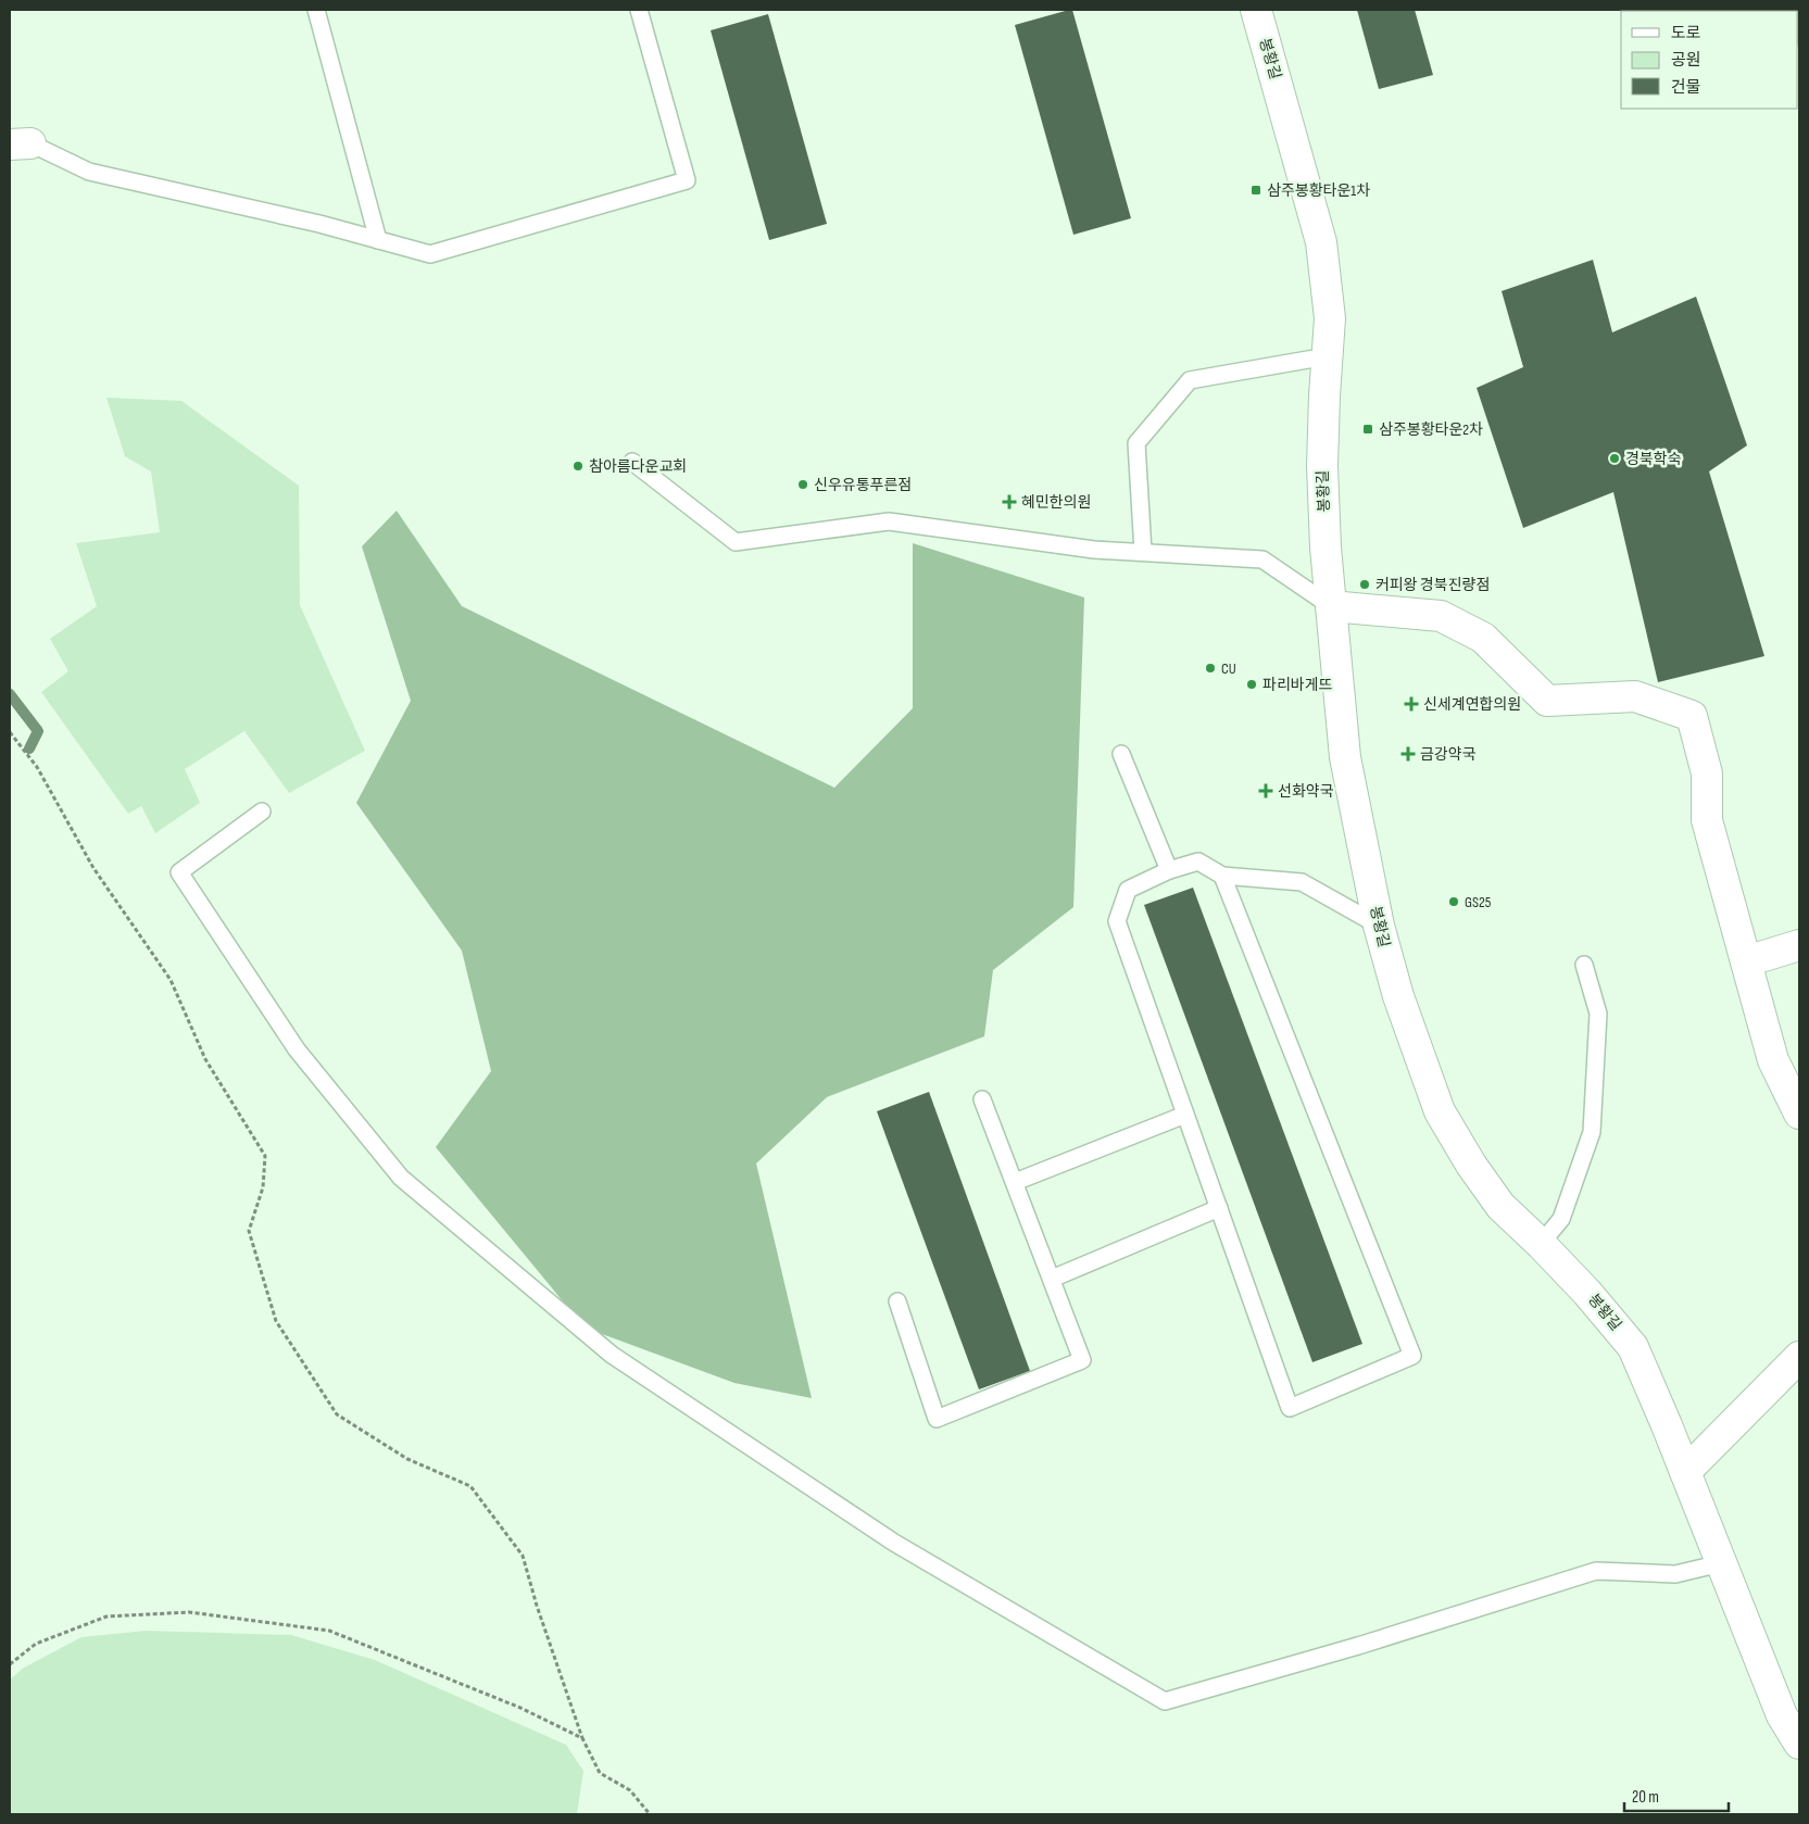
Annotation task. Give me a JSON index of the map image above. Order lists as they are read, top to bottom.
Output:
{
  "streets": {
    "street": ["봉황길"]
  },
  "places": {
    "transit": ["삼주봉황타운1차", "삼주봉황타운2차"],
    "other": [
      "경북학숙",
      "참아름다운교회",
      "신우유통푸른점",
      "커피왕 경북진량점",
      "CU",
      "파리바게뜨",
      "GS25"
    ],
    "health": [
      "혜민한의원",
      "신세계연합의원",
      "금강약국",
      "선화약국"
    ]
  },
  "legend": ["도로", "공원", "건물"],
  "scale_bar": "20 m"
}
